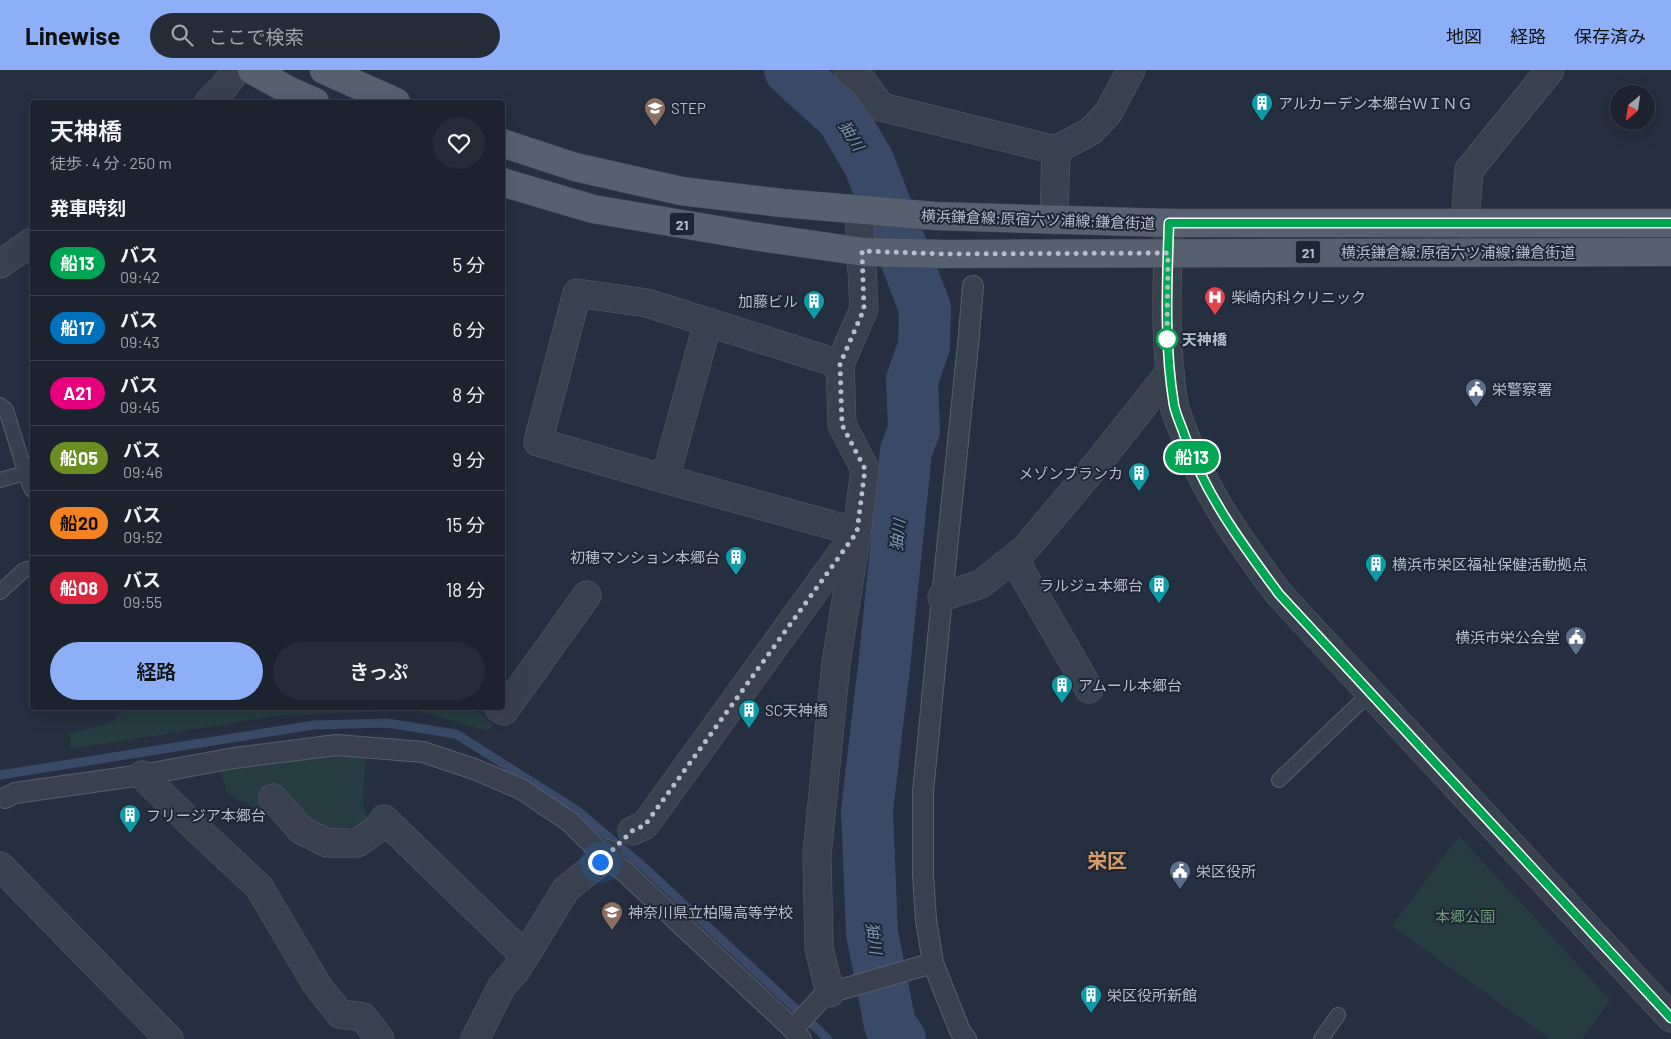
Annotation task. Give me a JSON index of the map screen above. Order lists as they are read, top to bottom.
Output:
{
  "streets": {
    "main road": ["横浜鎌倉線;原宿六ツ浦線;鎌倉街道", "21"]
  },
  "districts": ["栄区"],
  "water": ["㹨川"],
  "parks": ["本郷公園"],
  "places": {
    "building": [
      "アルカーデン本郷台ＷＩＮＧ",
      "加藤ビル",
      "メゾンブランカ",
      "初穂マンション本郷台",
      "横浜市栄区福祉保健活動拠点",
      "ラルジュ本郷台",
      "アムール本郷台",
      "SC天神橋",
      "フリージア本郷台",
      "栄区役所新館"
    ],
    "school or university": ["STEP", "神奈川県立柏陽高等学校"],
    "hospital": ["柴崎内科クリニック"],
    "other": ["天神橋"],
    "public building": ["栄警察署", "横浜市栄公会堂", "栄区役所"]
  },
  "lines": ["bus line 船13"],
  "north": "bottom left",
  "page": {
    "header": "Linewise",
    "search": "ここで検索",
    "nav": ["地図", "経路", "保存済み"],
    "on_map": "船13",
    "heading": [
      ["天神橋", "徒歩 · 4 分 · 250 m"],
      "発車時刻"
    ],
    "list": [
      {
        "mark": "船13",
        "name": "バス",
        "note": "09:42",
        "value": "5 分"
      },
      {
        "mark": "船17",
        "name": "バス",
        "note": "09:43",
        "value": "6 分"
      },
      {
        "mark": "A21",
        "name": "バス",
        "note": "09:45",
        "value": "8 分"
      },
      {
        "mark": "船05",
        "name": "バス",
        "note": "09:46",
        "value": "9 分"
      },
      {
        "mark": "船20",
        "name": "バス",
        "note": "09:52",
        "value": "15 分"
      },
      {
        "mark": "船08",
        "name": "バス",
        "note": "09:55",
        "value": "18 分"
      }
    ],
    "buttons": ["経路", "きっぷ"]
  }
}
